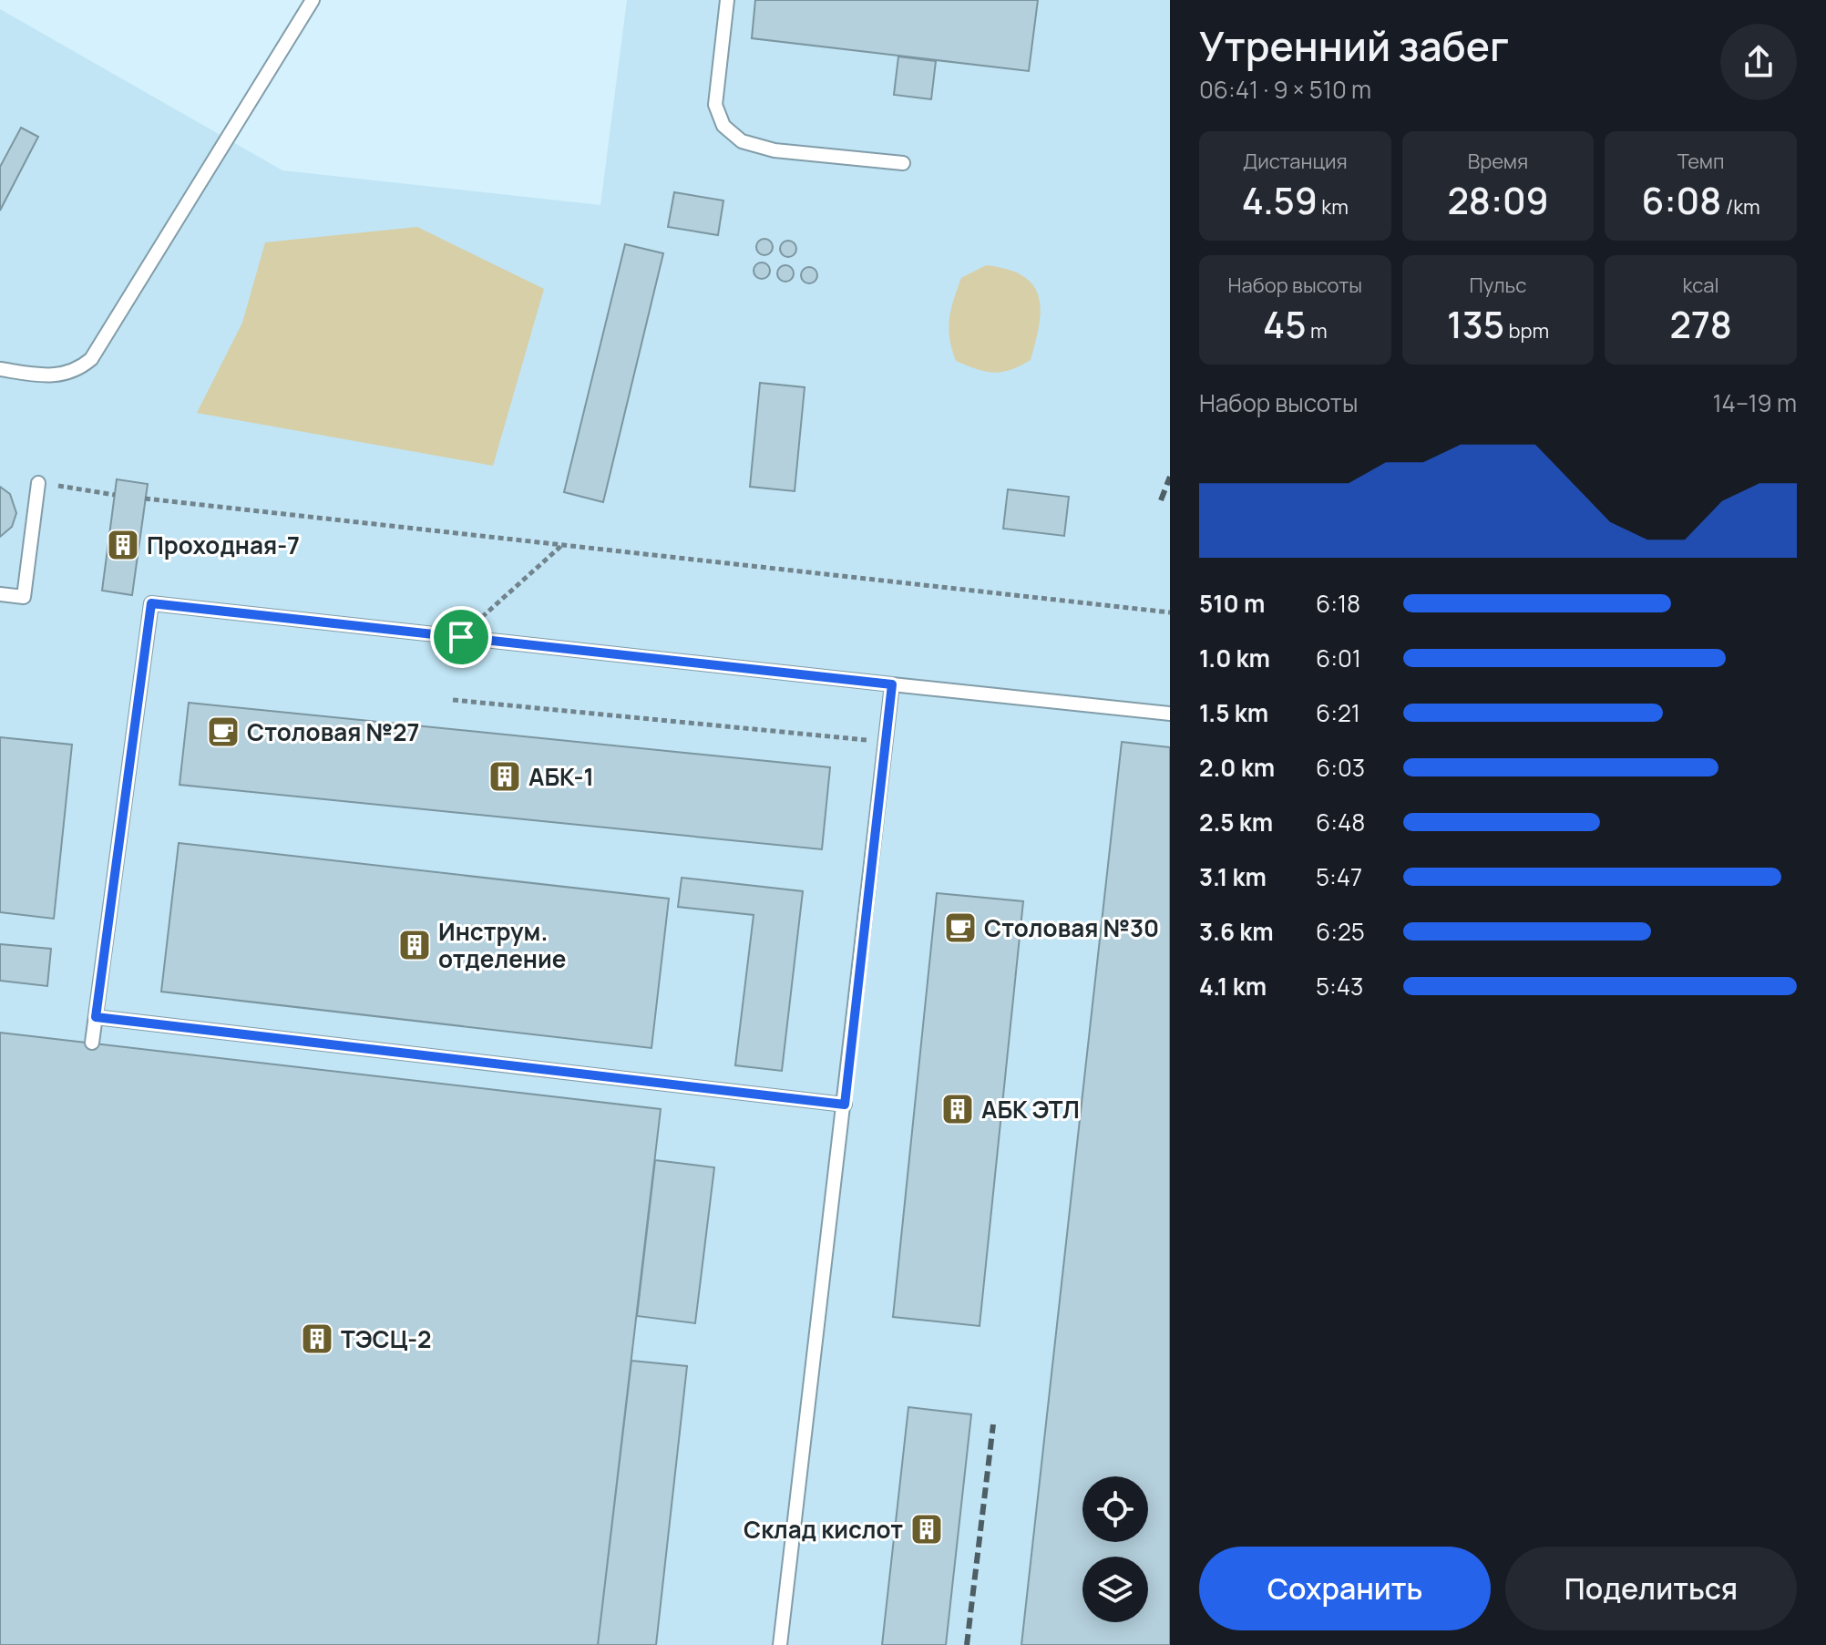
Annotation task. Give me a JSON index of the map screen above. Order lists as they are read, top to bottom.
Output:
{
  "places": {
    "building": [
      "Проходная-7",
      "АБК-1",
      "Инструм. отделение",
      "АБК ЭТЛ",
      "ТЭСЦ-2",
      "Склад кислот"
    ],
    "cafe": ["Столовая №27", "Столовая №30"]
  },
  "page": {
    "heading": ["Утренний забег", "06:41 · 9 × 510 m"],
    "stats": [
      ["Дистанция", "4.59 km"],
      ["Время", "28:09"],
      ["Темп", "6:08 /km"],
      ["Набор высоты", "45 m"],
      ["Пульс", "135 bpm"],
      ["kcal", "278"]
    ],
    "chart": ["Набор высоты", "14–19 m"],
    "list": [
      {
        "name": "510 m",
        "note": "6:18"
      },
      {
        "name": "1.0 km",
        "note": "6:01"
      },
      {
        "name": "1.5 km",
        "note": "6:21"
      },
      {
        "name": "2.0 km",
        "note": "6:03"
      },
      {
        "name": "2.5 km",
        "note": "6:48"
      },
      {
        "name": "3.1 km",
        "note": "5:47"
      },
      {
        "name": "3.6 km",
        "note": "6:25"
      },
      {
        "name": "4.1 km",
        "note": "5:43"
      }
    ],
    "buttons": ["Сохранить", "Поделиться"]
  }
}
